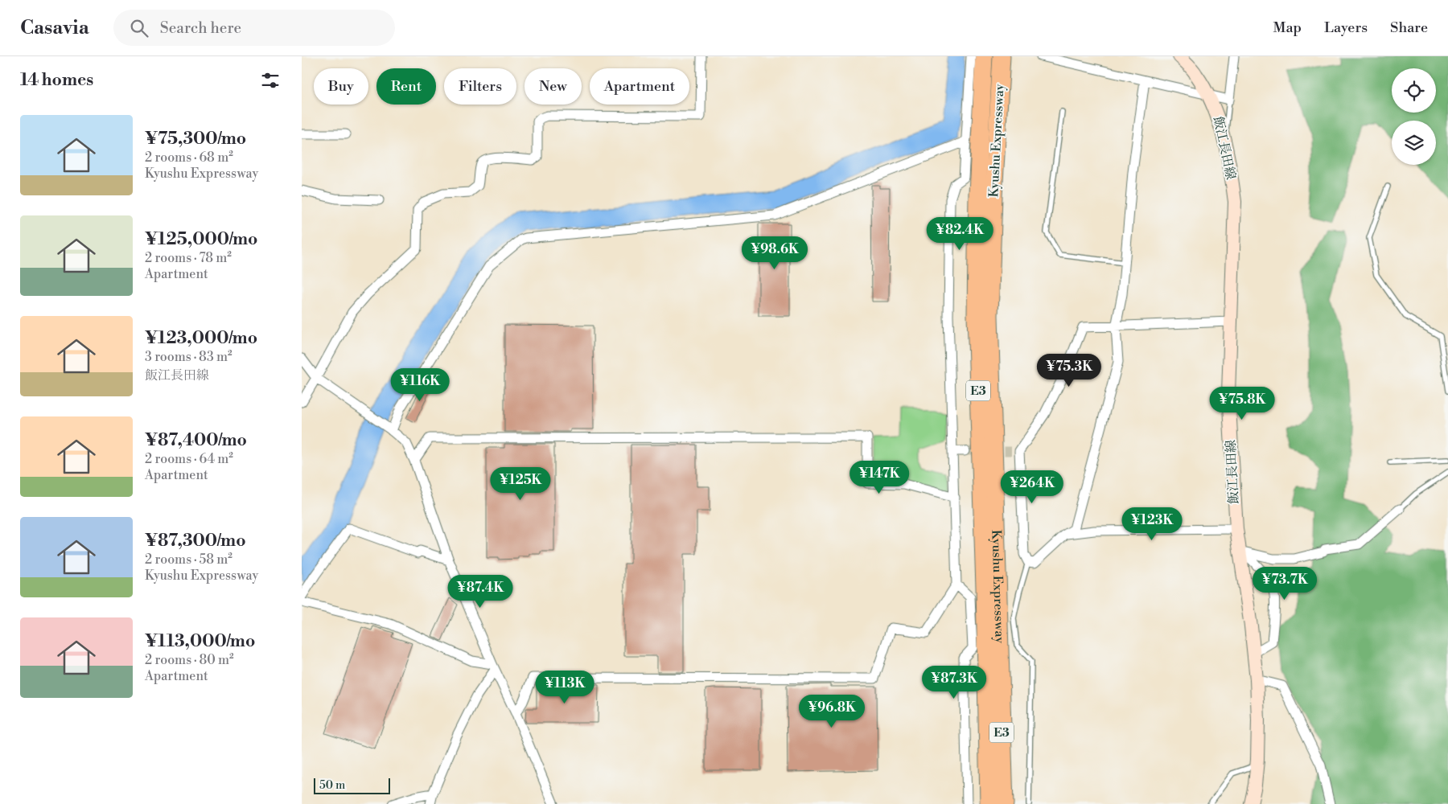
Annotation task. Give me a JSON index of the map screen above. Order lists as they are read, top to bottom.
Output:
{
  "streets": {
    "highway": ["Kyushu Expressway", "E3"],
    "main road": ["飯江長田線"]
  },
  "scale_bar": "50 m",
  "page": {
    "header": "Casavia",
    "search": "Search here",
    "nav": ["Map", "Layers", "Share"],
    "heading": "14 homes",
    "chip": [
      "Buy",
      "Rent",
      "Filters",
      "New",
      "Apartment"
    ],
    "list": [
      {
        "name": "¥75,300/mo",
        "note": "2 rooms · 68 m² · Kyushu Expressway"
      },
      {
        "name": "¥125,000/mo",
        "note": "2 rooms · 78 m² · Apartment"
      },
      {
        "name": "¥123,000/mo",
        "note": "3 rooms · 83 m² · 飯江長田線"
      },
      {
        "name": "¥87,400/mo",
        "note": "2 rooms · 64 m² · Apartment"
      },
      {
        "name": "¥87,300/mo",
        "note": "2 rooms · 58 m² · Kyushu Expressway"
      },
      {
        "name": "¥113,000/mo",
        "note": "2 rooms · 80 m² · Apartment"
      }
    ],
    "price": [
      "¥82.4K",
      "¥98.6K",
      "¥75.3K",
      "¥116K",
      "¥75.8K",
      "¥147K",
      "¥125K",
      "¥264K",
      "¥123K",
      "¥73.7K",
      "¥87.4K",
      "¥87.3K",
      "¥113K",
      "¥96.8K"
    ],
    "scale": "50 m"
  }
}
